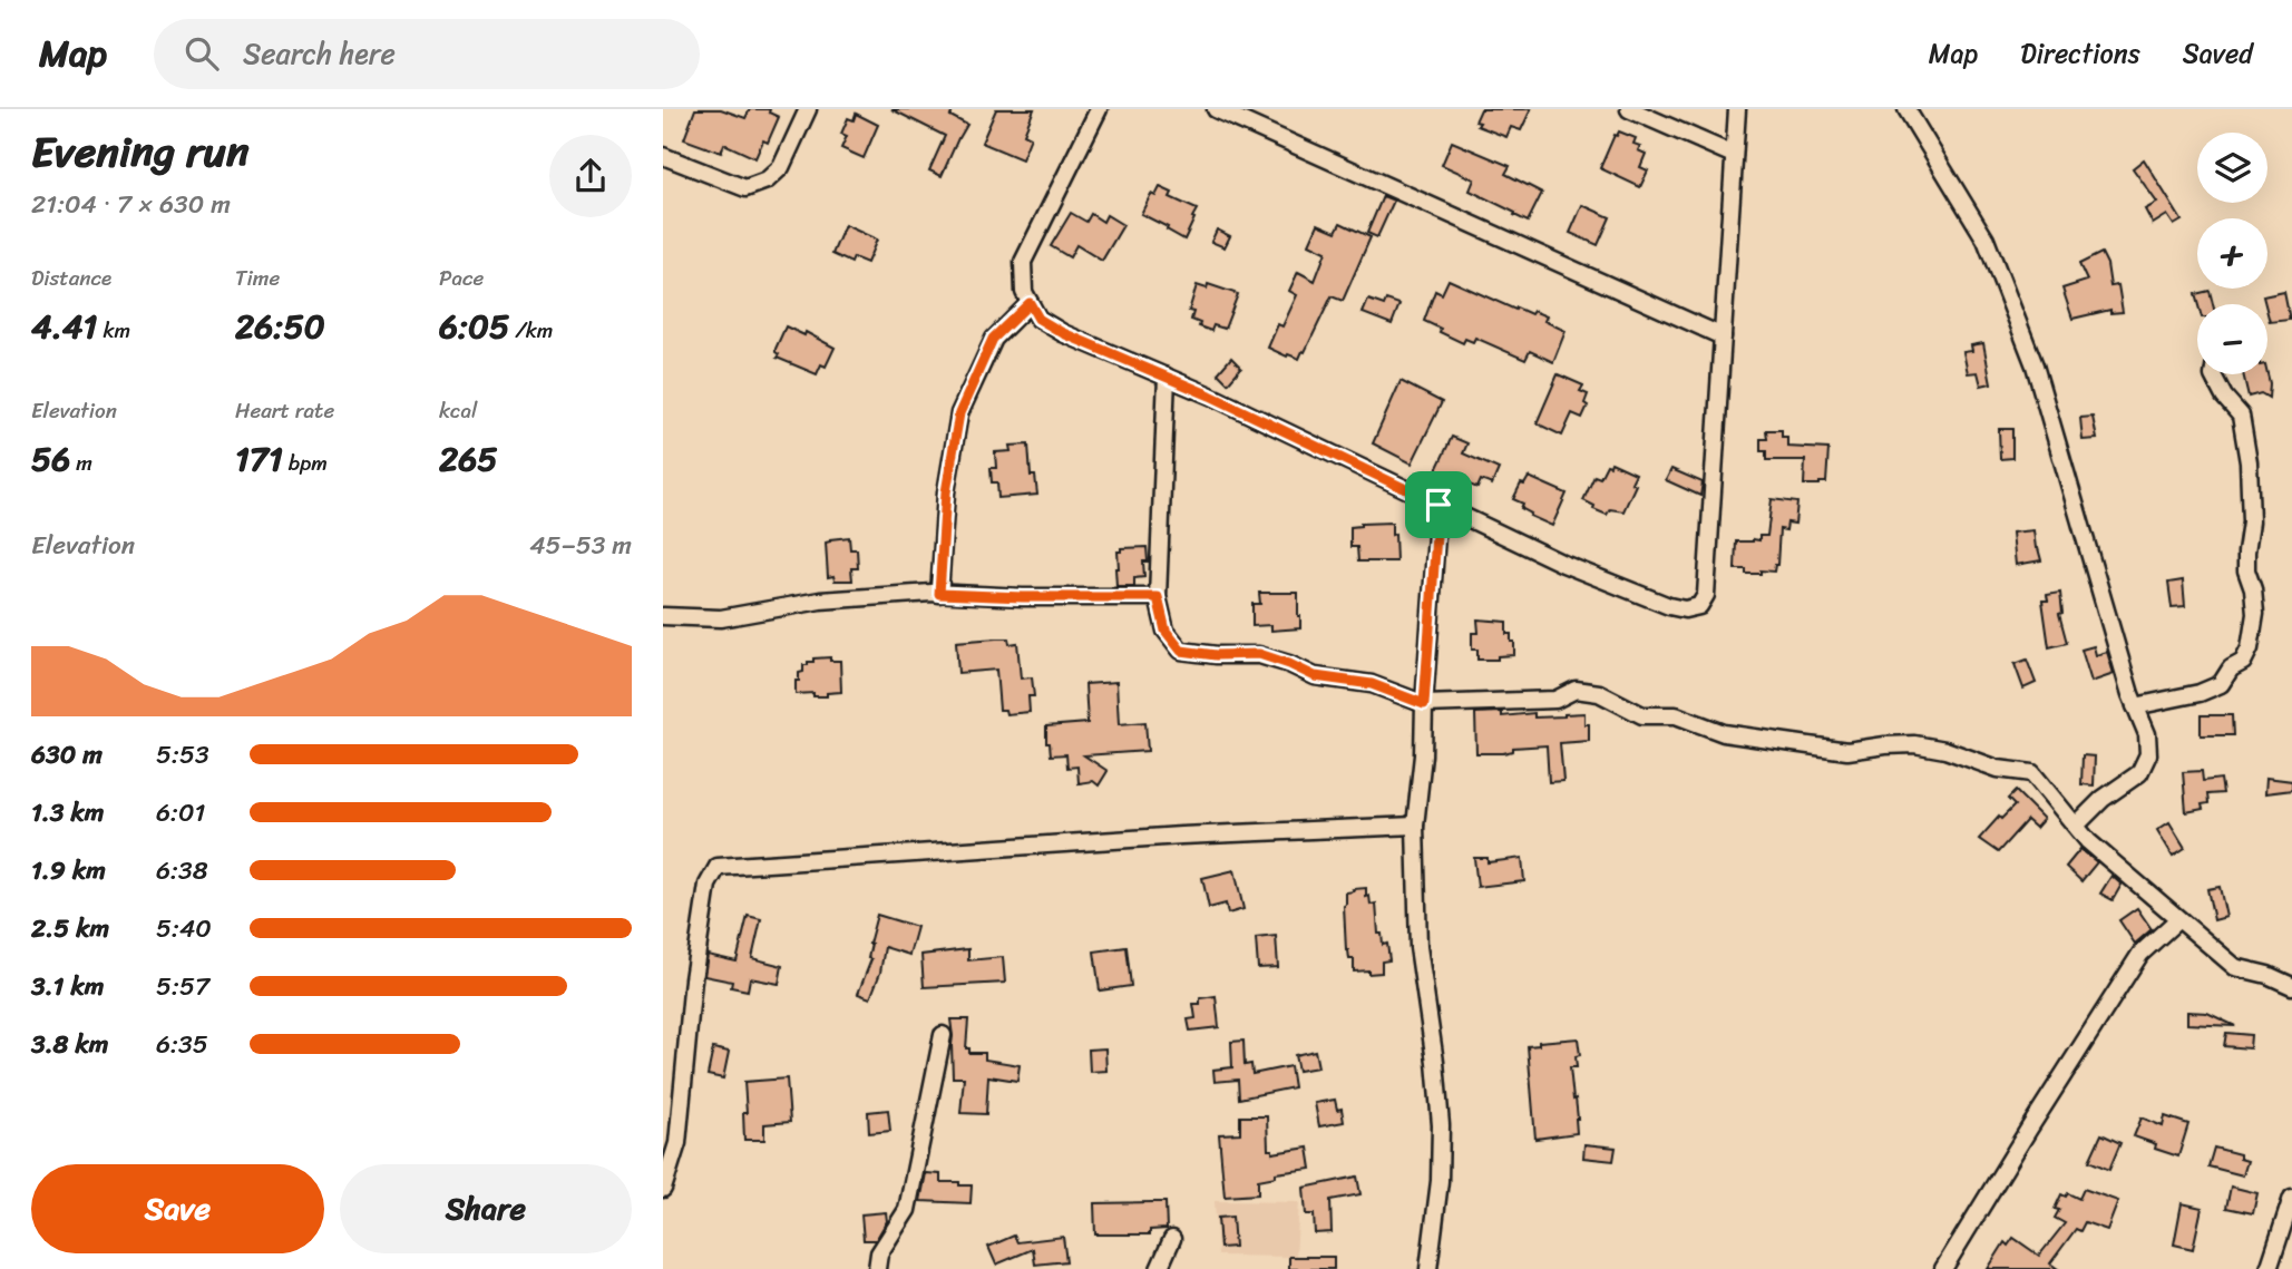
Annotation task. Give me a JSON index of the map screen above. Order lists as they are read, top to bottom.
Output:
{
  "page": {
    "header": "Map",
    "search": "Search here",
    "nav": ["Map", "Directions", "Saved"],
    "heading": ["Evening run", "21:04 · 7 × 630 m"],
    "map_buttons": ["+", "−"],
    "stats": [
      ["Distance", "4.41 km"],
      ["Time", "26:50"],
      ["Pace", "6:05 /km"],
      ["Elevation", "56 m"],
      ["Heart rate", "171 bpm"],
      ["kcal", "265"]
    ],
    "chart": ["Elevation", "45–53 m"],
    "list": [
      {
        "name": "630 m",
        "note": "5:53"
      },
      {
        "name": "1.3 km",
        "note": "6:01"
      },
      {
        "name": "1.9 km",
        "note": "6:38"
      },
      {
        "name": "2.5 km",
        "note": "5:40"
      },
      {
        "name": "3.1 km",
        "note": "5:57"
      },
      {
        "name": "3.8 km",
        "note": "6:35"
      }
    ],
    "buttons": ["Save", "Share"]
  }
}
